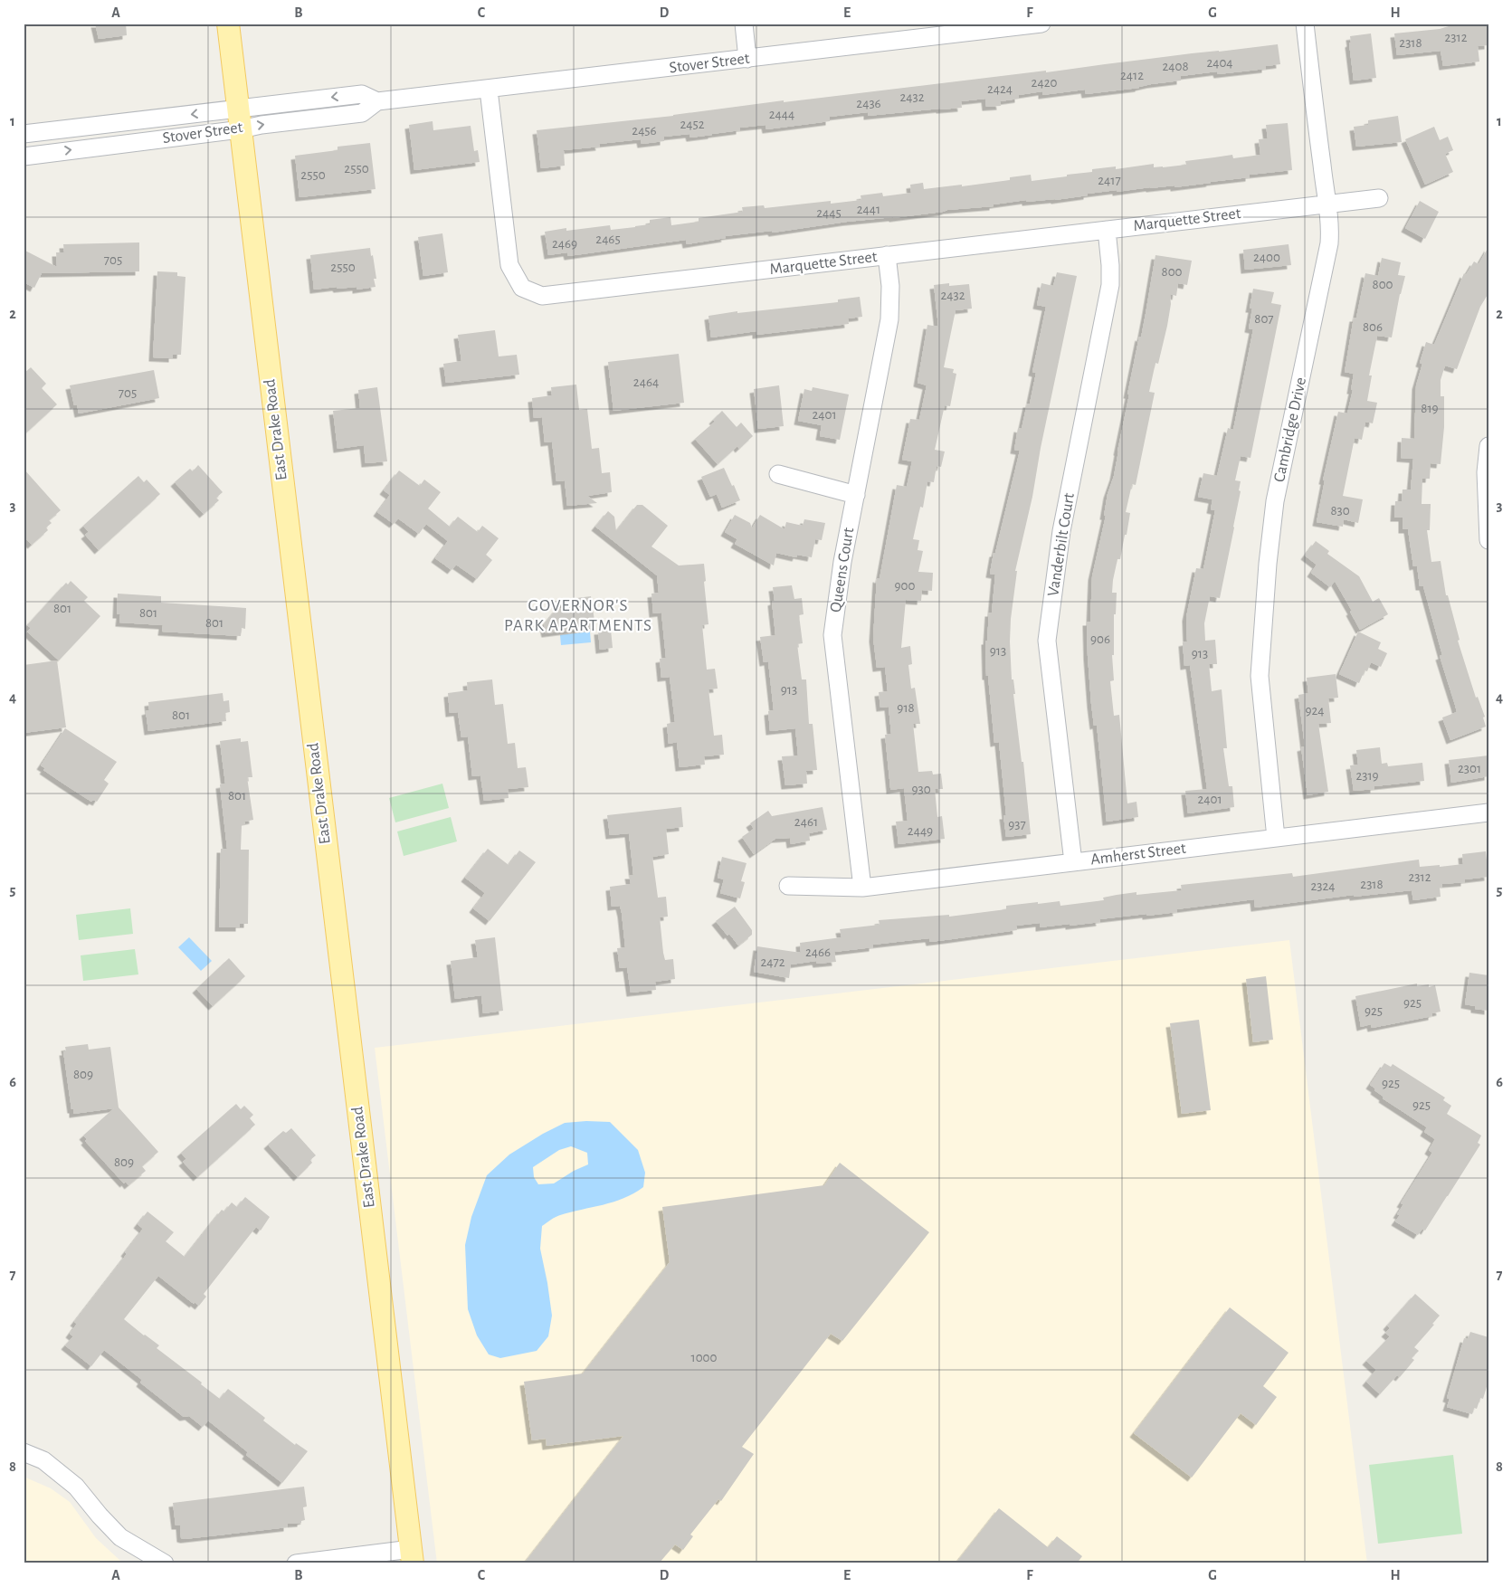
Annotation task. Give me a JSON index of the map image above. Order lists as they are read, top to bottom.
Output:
{
  "streets": {
    "main road": ["East Drake Road"],
    "street": [
      "Stover Street",
      "Marquette Street",
      "Cambridge Drive",
      "Vanderbilt Court",
      "Queens Court",
      "Amherst Street"
    ]
  },
  "crossings": [
    ["Stover Street", "Marquette Street"],
    ["Stover Street", "East Drake Road"],
    ["Marquette Street", "Cambridge Drive"],
    ["Marquette Street", "Vanderbilt Court"],
    ["Marquette Street", "Queens Court"],
    ["Cambridge Drive", "Amherst Street"],
    ["Vanderbilt Court", "Amherst Street"],
    ["Queens Court", "Amherst Street"]
  ],
  "districts": ["GOVERNOR'S PARK APARTMENTS"],
  "house_numbers": [
    "2312",
    "2318",
    "2404",
    "2408",
    "2412",
    "2420",
    "2424",
    "2432",
    "2436",
    "2444",
    "2452",
    "2456",
    "2550",
    "2550",
    "2417",
    "2441",
    "2445",
    "2465",
    "2469",
    "2400",
    "705",
    "2550",
    "800",
    "800",
    "2432",
    "807",
    "806",
    "2464",
    "705",
    "819",
    "2401",
    "830",
    "900",
    "801",
    "801",
    "801",
    "906",
    "913",
    "913",
    "913",
    "918",
    "924",
    "801",
    "2301",
    "2319",
    "930",
    "801",
    "2401",
    "2461",
    "937",
    "2449",
    "2312",
    "2318",
    "2324",
    "2466",
    "2472",
    "925",
    "925",
    "809",
    "925",
    "925",
    "809",
    "1000"
  ],
  "grid": {
    "columns": [
      "A",
      "B",
      "C",
      "D",
      "E",
      "F",
      "G",
      "H"
    ],
    "rows": [
      "1",
      "2",
      "3",
      "4",
      "5",
      "6",
      "7",
      "8"
    ]
  }
}
